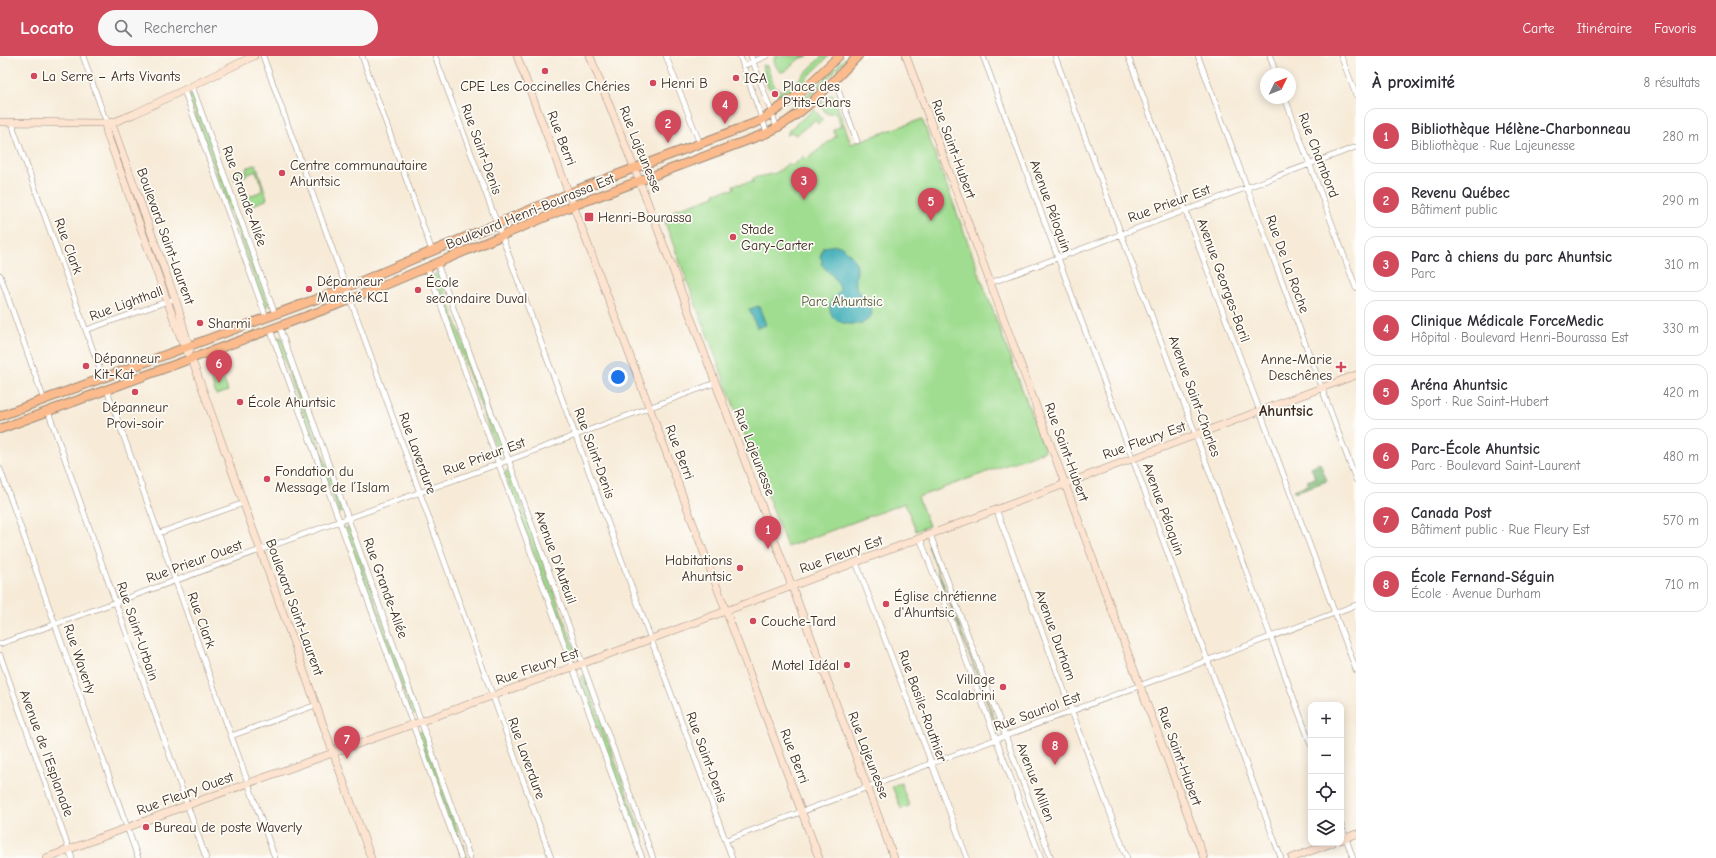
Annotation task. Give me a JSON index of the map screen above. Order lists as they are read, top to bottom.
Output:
{
  "streets": {
    "main road": [
      "Rue Berri",
      "Rue Lajeunesse",
      "Rue Saint-Hubert",
      "Boulevard Henri-Bourassa Est",
      "Boulevard Saint-Laurent",
      "Rue Fleury Est",
      "Rue Fleury Ouest"
    ],
    "street": [
      "Rue Saint-Denis",
      "Rue Chambord",
      "Rue Grande-Allée",
      "Rue Prieur Est",
      "Avenue Péloquin",
      "Rue Clark",
      "Rue De La Roche",
      "Avenue Georges-Baril",
      "Rue Lighthall",
      "Avenue Saint-Charles",
      "Rue Laverdure",
      "Avenue D'Auteuil",
      "Rue Prieur Ouest",
      "Rue Saint-Urbain",
      "Avenue Durham",
      "Rue Waverly",
      "Rue Basile-Routhier",
      "Rue Sauriol Est",
      "Avenue de l'Esplanade",
      "Avenue Millen"
    ]
  },
  "crossings": [
    ["Rue Berri", "Rue Prieur Est"],
    ["Rue Berri", "Boulevard Henri-Bourassa Est"],
    ["Rue Berri", "Rue Fleury Est"],
    ["Rue Berri", "Rue Sauriol Est"],
    ["Rue Saint-Denis", "Rue Prieur Est"],
    ["Rue Saint-Denis", "Boulevard Henri-Bourassa Est"],
    ["Rue Saint-Denis", "Rue Fleury Est"],
    ["Rue Saint-Denis", "Rue Sauriol Est"],
    ["Rue Lajeunesse", "Rue Prieur Est"],
    ["Rue Lajeunesse", "Boulevard Henri-Bourassa Est"],
    ["Rue Lajeunesse", "Rue Fleury Est"],
    ["Rue Lajeunesse", "Rue Sauriol Est"],
    ["Rue Saint-Hubert", "Rue Prieur Est"],
    ["Rue Saint-Hubert", "Rue Fleury Est"],
    ["Rue Saint-Hubert", "Rue Sauriol Est"],
    ["Rue Chambord", "Rue Prieur Est"],
    ["Rue Grande-Allée", "Rue Prieur Est"],
    ["Rue Grande-Allée", "Boulevard Henri-Bourassa Est"],
    ["Rue Grande-Allée", "Rue Fleury Est"],
    ["Rue Prieur Est", "Avenue Péloquin"],
    ["Rue Prieur Est", "Boulevard Saint-Laurent"],
    ["Rue Prieur Est", "Rue De La Roche"],
    ["Rue Prieur Est", "Avenue Georges-Baril"],
    ["Rue Prieur Est", "Avenue Saint-Charles"],
    ["Rue Prieur Est", "Rue Laverdure"],
    ["Rue Prieur Est", "Avenue D'Auteuil"],
    ["Rue Prieur Est", "Rue Prieur Ouest"],
    ["Avenue Péloquin", "Rue Fleury Est"],
    ["Avenue Péloquin", "Rue Sauriol Est"],
    ["Boulevard Henri-Bourassa Est", "Boulevard Saint-Laurent"],
    ["Boulevard Henri-Bourassa Est", "Rue Clark"],
    ["Boulevard Henri-Bourassa Est", "Rue Laverdure"],
    ["Boulevard Henri-Bourassa Est", "Avenue D'Auteuil"],
    ["Boulevard Henri-Bourassa Est", "Rue Saint-Urbain"],
    ["Boulevard Saint-Laurent", "Rue Lighthall"],
    ["Boulevard Saint-Laurent", "Rue Fleury Est"],
    ["Boulevard Saint-Laurent", "Rue Prieur Ouest"],
    ["Boulevard Saint-Laurent", "Rue Fleury Ouest"],
    ["Rue Clark", "Rue Lighthall"],
    ["Rue Clark", "Rue Prieur Ouest"],
    ["Rue Clark", "Rue Fleury Ouest"],
    ["Rue De La Roche", "Rue Fleury Est"],
    ["Avenue Georges-Baril", "Rue Fleury Est"],
    ["Avenue Georges-Baril", "Rue Sauriol Est"],
    ["Avenue Saint-Charles", "Rue Fleury Est"],
    ["Avenue Saint-Charles", "Rue Sauriol Est"],
    ["Rue Fleury Est", "Rue Laverdure"],
    ["Rue Fleury Est", "Avenue D'Auteuil"],
    ["Rue Fleury Est", "Avenue Durham"],
    ["Rue Fleury Est", "Rue Basile-Routhier"],
    ["Rue Fleury Est", "Avenue Millen"],
    ["Rue Fleury Est", "Rue Fleury Ouest"],
    ["Rue Prieur Ouest", "Rue Saint-Urbain"],
    ["Rue Prieur Ouest", "Rue Waverly"],
    ["Rue Saint-Urbain", "Rue Fleury Ouest"],
    ["Avenue Durham", "Rue Sauriol Est"],
    ["Rue Waverly", "Rue Fleury Ouest"],
    ["Rue Basile-Routhier", "Rue Sauriol Est"],
    ["Rue Sauriol Est", "Avenue Millen"],
    ["Avenue de l'Esplanade", "Rue Fleury Ouest"]
  ],
  "districts": ["Ahuntsic"],
  "parks": ["Parc Ahuntsic"],
  "places": {
    "other": [
      "CPE Les Coccinelles Chéries",
      "La Serre – Arts Vivants",
      "IGA",
      "Henri B",
      "Place des P'tits-Chars",
      "Centre communautaire Ahuntsic",
      "Stade Gary-Carter",
      "Dépanneur Marché KCI",
      "École secondaire Duval",
      "Sharmi",
      "Dépanneur Kit-Kat",
      "Dépanneur Provi-soir",
      "École Ahuntsic",
      "Fondation du Message de l’Islam",
      "Habitations Ahuntsic",
      "Église chrétienne d'Ahuntsic",
      "Couche-Tard",
      "Motel Idéal",
      "Village Scalabrini",
      "Bureau de poste Waverly"
    ],
    "transit": ["Henri-Bourassa"],
    "health": ["Anne-Marie Deschênes"]
  },
  "north": "top right",
  "page": {
    "header": "Locato",
    "search": "Rechercher",
    "nav": ["Carte", "Itinéraire", "Favoris"],
    "heading": ["À proximité", "8 résultats"],
    "pins": [
      "4",
      "2",
      "3",
      "5",
      "6",
      "1",
      "7",
      "8"
    ],
    "list": [
      {
        "mark": "1",
        "name": "Bibliothèque Hélène-Charbonneau",
        "note": "Bibliothèque · Rue Lajeunesse",
        "value": "280 m"
      },
      {
        "mark": "2",
        "name": "Revenu Québec",
        "note": "Bâtiment public",
        "value": "290 m"
      },
      {
        "mark": "3",
        "name": "Parc à chiens du parc Ahuntsic",
        "note": "Parc",
        "value": "310 m"
      },
      {
        "mark": "4",
        "name": "Clinique Médicale ForceMedic",
        "note": "Hôpital · Boulevard Henri-Bourassa Est",
        "value": "330 m"
      },
      {
        "mark": "5",
        "name": "Aréna Ahuntsic",
        "note": "Sport · Rue Saint-Hubert",
        "value": "420 m"
      },
      {
        "mark": "6",
        "name": "Parc-École Ahuntsic",
        "note": "Parc · Boulevard Saint-Laurent",
        "value": "480 m"
      },
      {
        "mark": "7",
        "name": "Canada Post",
        "note": "Bâtiment public · Rue Fleury Est",
        "value": "570 m"
      },
      {
        "mark": "8",
        "name": "École Fernand-Séguin",
        "note": "École · Avenue Durham",
        "value": "710 m"
      }
    ],
    "map_buttons": ["+", "−"]
  }
}
